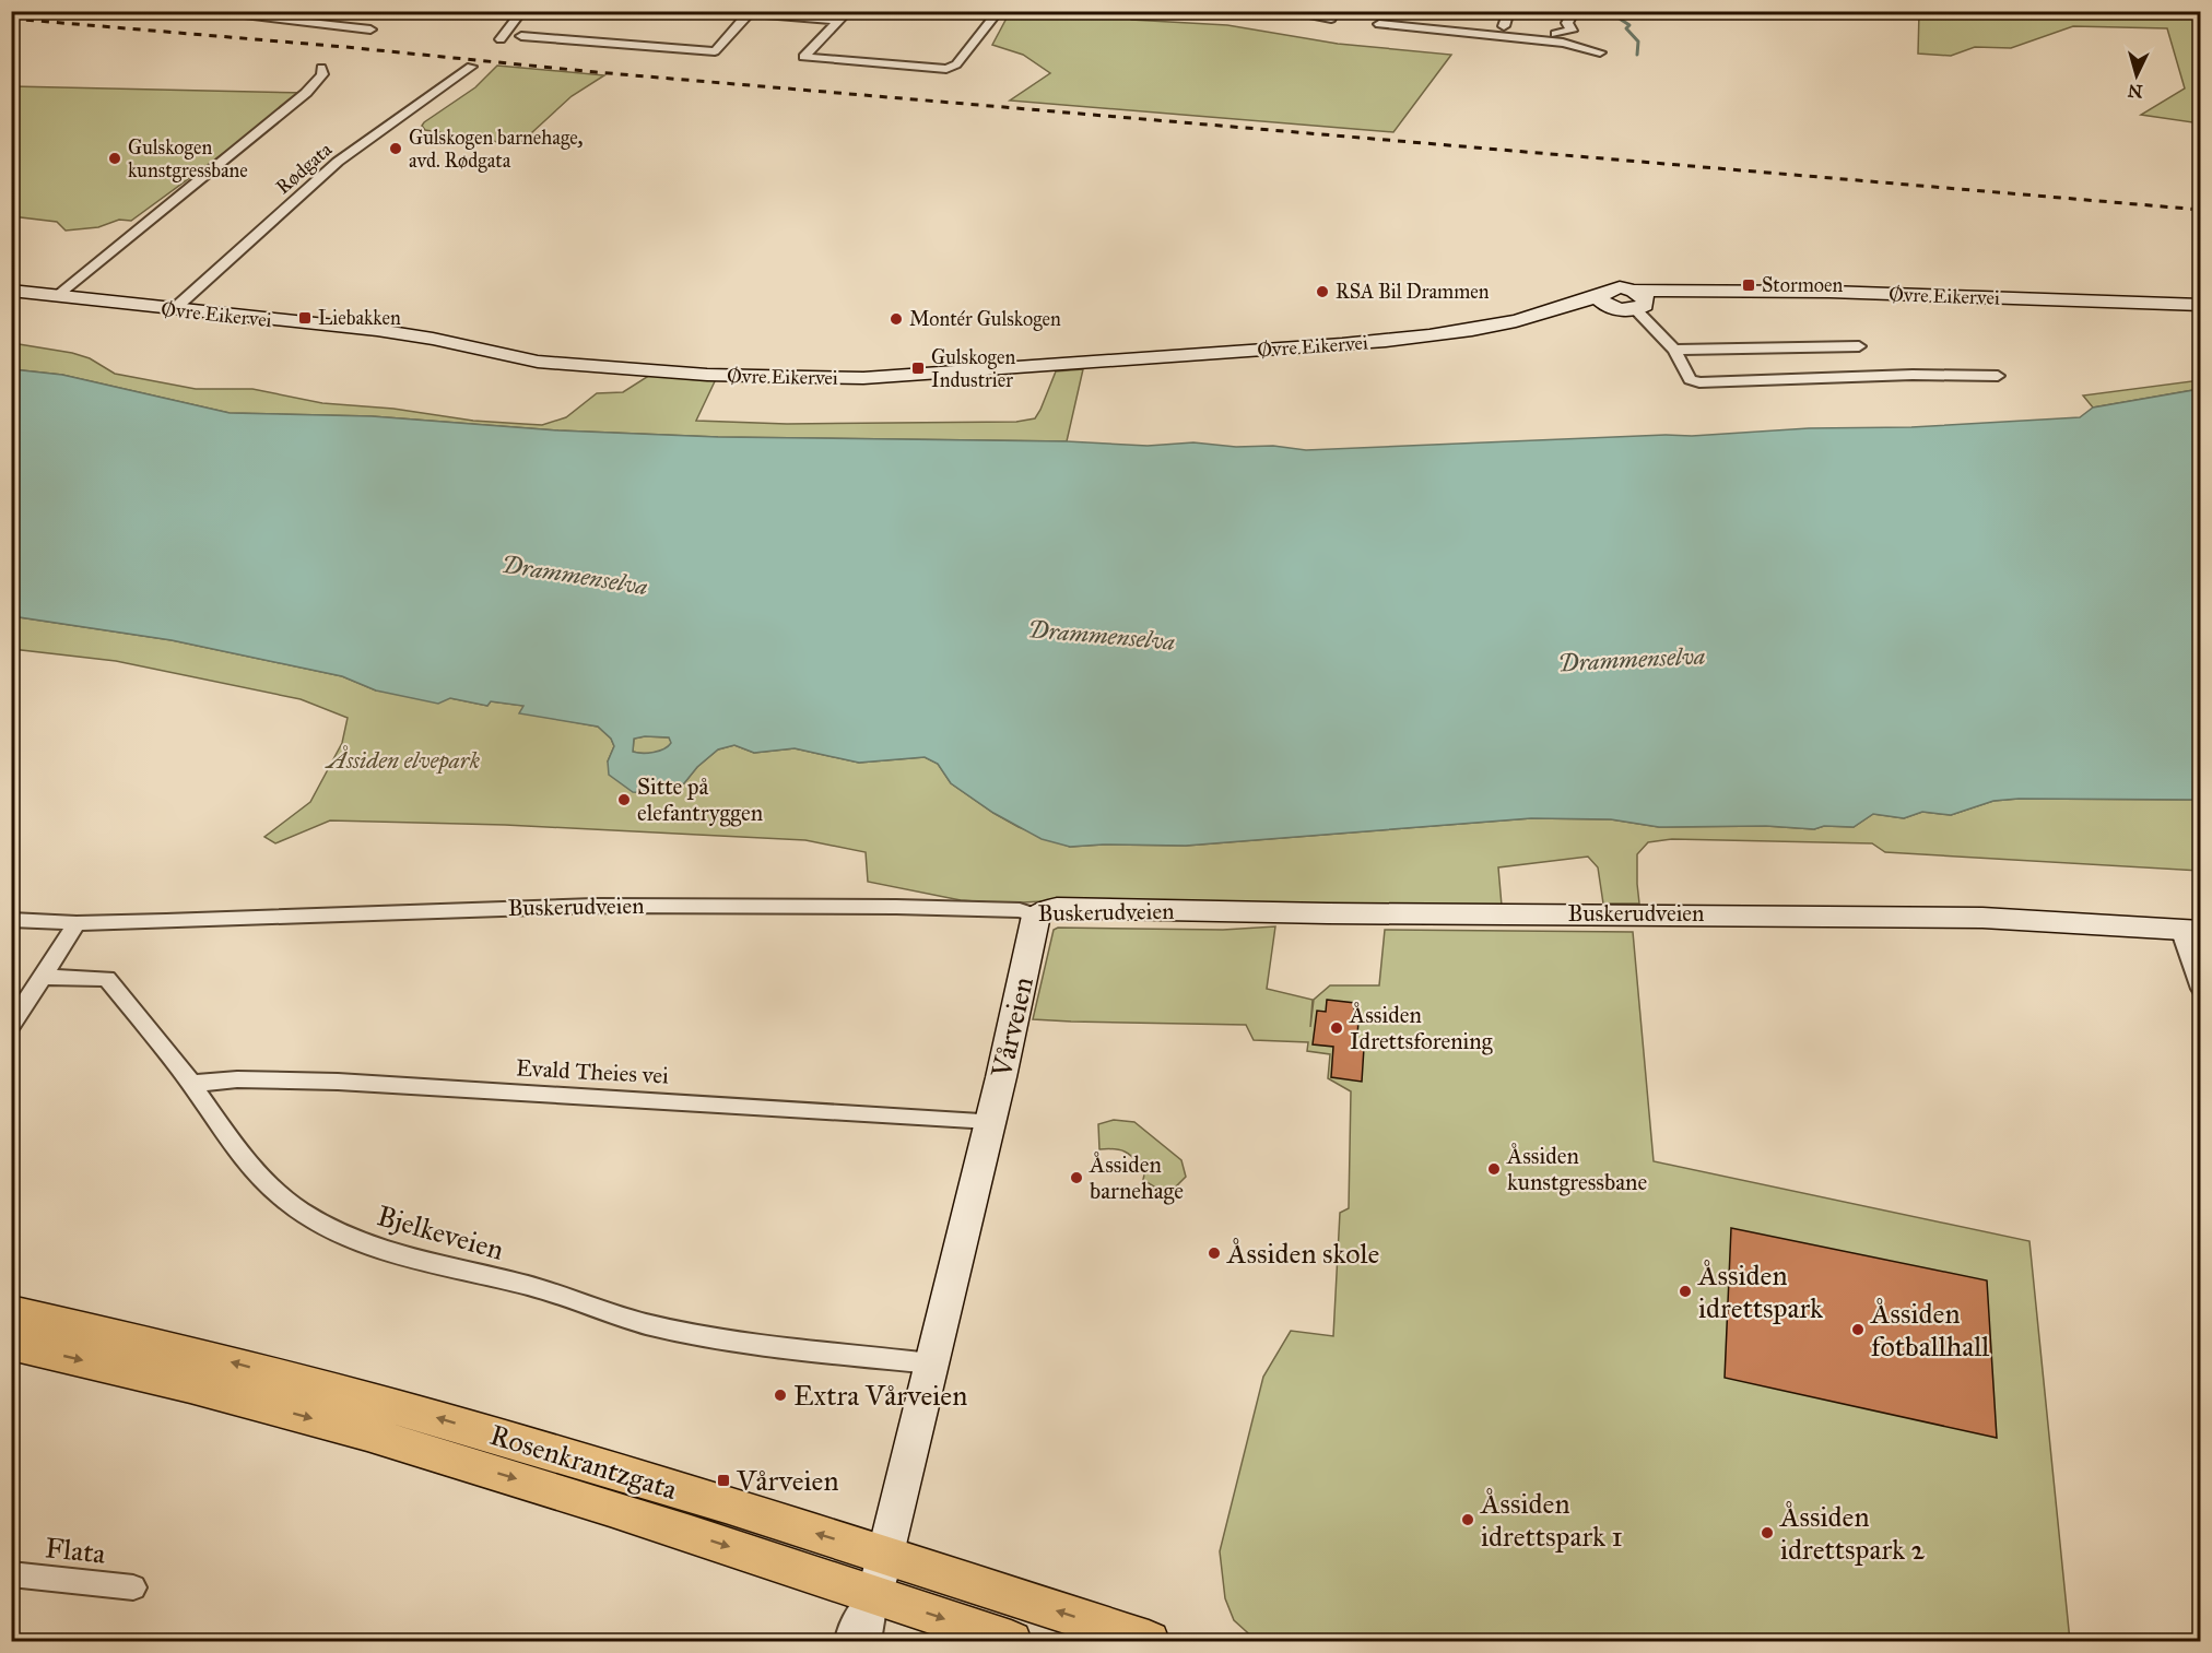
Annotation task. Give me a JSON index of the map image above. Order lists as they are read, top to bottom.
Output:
{
  "streets": {
    "main road": [
      "Øvre Eikervei",
      "Buskerudveien",
      "Vårveien",
      "Rosenkrantzgata"
    ],
    "street": [
      "Rødgata",
      "Evald Theies vei",
      "Bjelkeveien",
      "Flata"
    ]
  },
  "crossings": [
    ["Rødgata", "Øvre Eikervei"],
    ["Buskerudveien", "Vårveien"],
    ["Vårveien", "Evald Theies vei"],
    ["Vårveien", "Bjelkeveien"],
    ["Vårveien", "Rosenkrantzgata"],
    ["Evald Theies vei", "Bjelkeveien"]
  ],
  "water": ["Drammenselva"],
  "parks": ["Åssiden elvepark"],
  "places": {
    "other": [
      "Gulskogen barnehage, avd. Rødgata",
      "Gulskogen kunstgressbane",
      "RSA Bil Drammen",
      "Montér Gulskogen",
      "Sitte på elefantryggen",
      "Åssiden Idrettsforening",
      "Åssiden kunstgressbane",
      "Åssiden barnehage",
      "Åssiden skole",
      "Åssiden idrettspark",
      "Åssiden fotballhall",
      "Extra Vårveien",
      "Åssiden idrettspark 1",
      "Åssiden idrettspark 2"
    ],
    "transit": [
      "Stormoen",
      "Liebakken",
      "Gulskogen Industrier",
      "Vårveien"
    ]
  },
  "north": "bottom"
}
